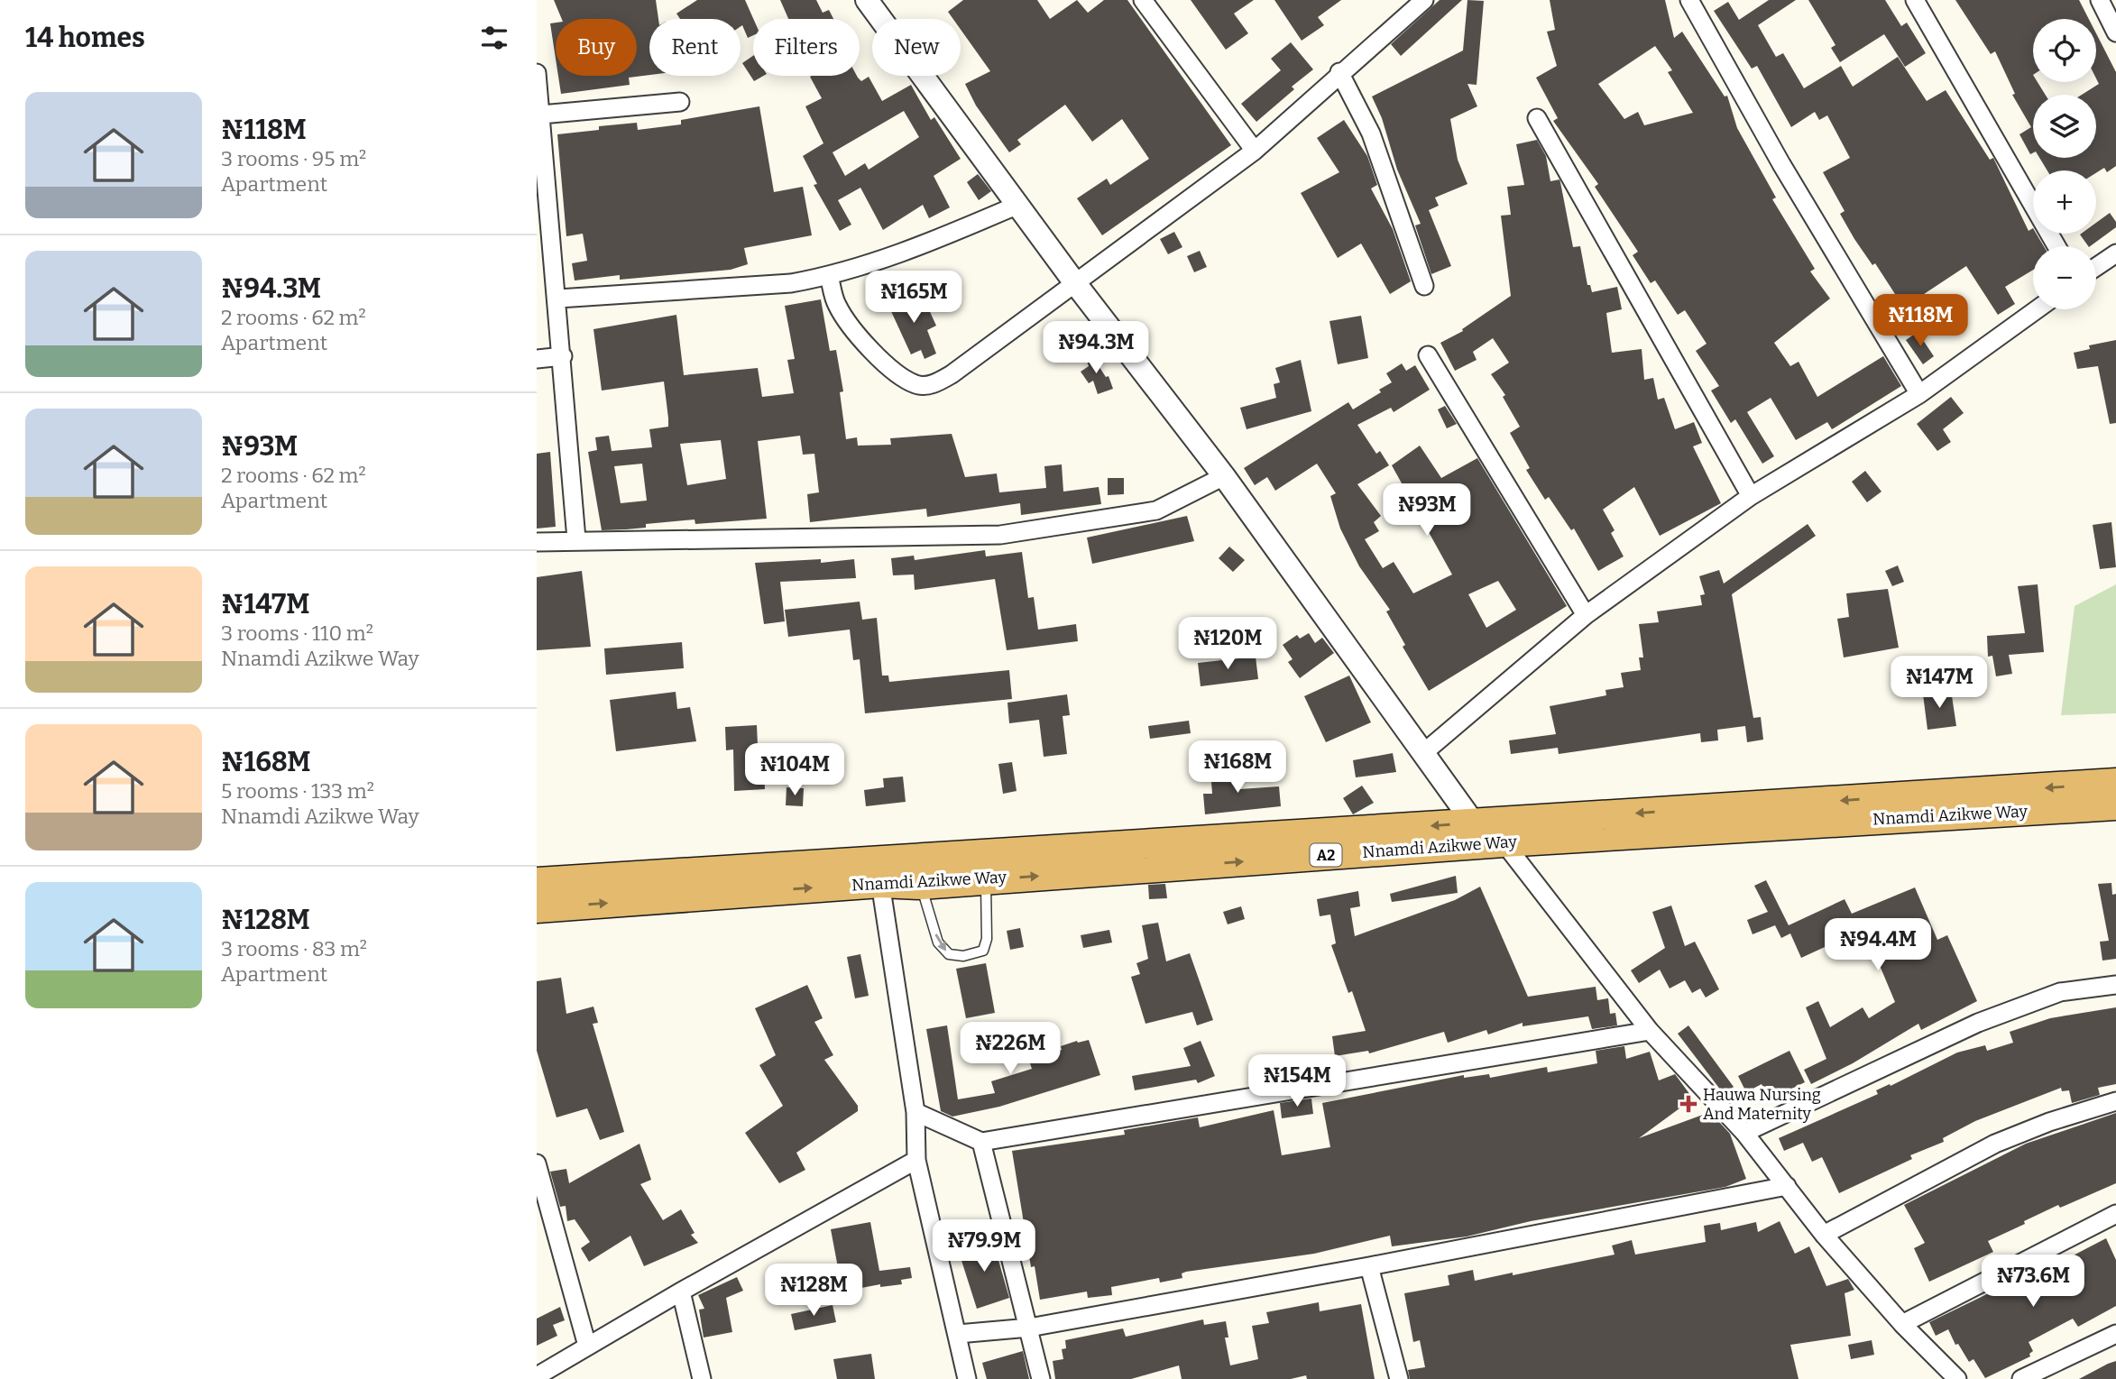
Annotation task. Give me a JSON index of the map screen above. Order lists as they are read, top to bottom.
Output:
{
  "streets": {
    "highway": ["Nnamdi Azikwe Way", "A2"]
  },
  "places": {
    "health": ["Hauwa Nursing And Maternity"]
  },
  "page": {
    "heading": "14 homes",
    "map_buttons": ["+", "−"],
    "chip": [
      "Buy",
      "Rent",
      "Filters",
      "New"
    ],
    "list": [
      {
        "name": "₦118M",
        "note": "3 rooms · 95 m² · Apartment"
      },
      {
        "name": "₦94.3M",
        "note": "2 rooms · 62 m² · Apartment"
      },
      {
        "name": "₦93M",
        "note": "2 rooms · 62 m² · Apartment"
      },
      {
        "name": "₦147M",
        "note": "3 rooms · 110 m² · Nnamdi Azikwe Way"
      },
      {
        "name": "₦168M",
        "note": "5 rooms · 133 m² · Nnamdi Azikwe Way"
      },
      {
        "name": "₦128M",
        "note": "3 rooms · 83 m² · Apartment"
      }
    ],
    "price": [
      "₦165M",
      "₦118M",
      "₦94.3M",
      "₦93M",
      "₦120M",
      "₦147M",
      "₦168M",
      "₦104M",
      "₦94.4M",
      "₦226M",
      "₦154M",
      "₦79.9M",
      "₦73.6M",
      "₦128M"
    ]
  }
}
